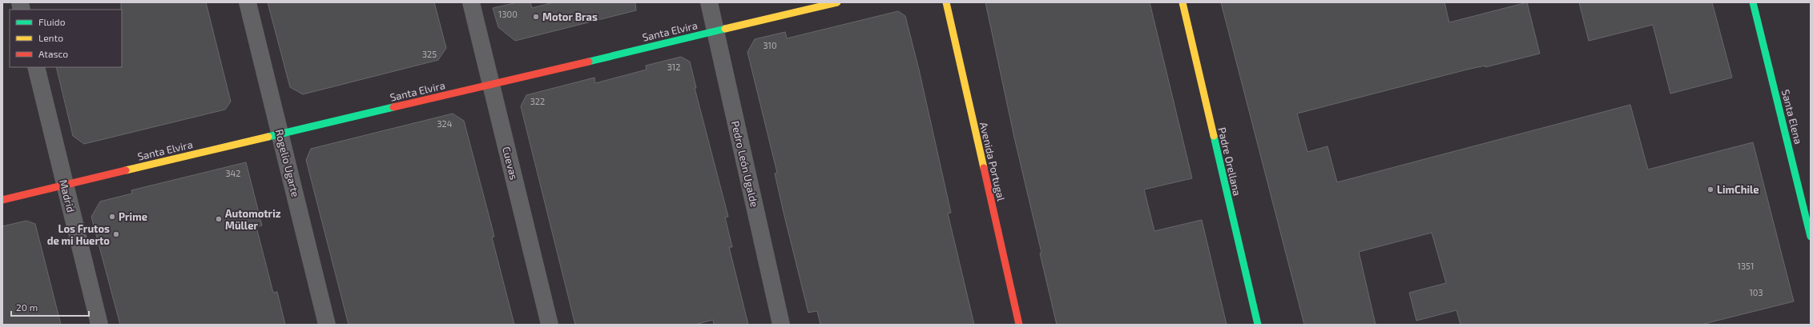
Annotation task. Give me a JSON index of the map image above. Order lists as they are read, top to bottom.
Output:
{
  "streets": {
    "street": [
      "Santa Elvira",
      "Santa Elena",
      "Avenida Portugal",
      "Padre Orellana",
      "Rogelio Ugarte",
      "Cuevas",
      "Pedro León Ugalde",
      "Madrid"
    ]
  },
  "crossings": [
    ["Santa Elvira", "Rogelio Ugarte"],
    ["Santa Elvira", "Cuevas"],
    ["Santa Elvira", "Pedro León Ugalde"],
    ["Santa Elvira", "Madrid"]
  ],
  "places": [
    "Motor Bras",
    "LimChile",
    "Prime",
    "Automotriz Müller",
    "Los Frutos de mi Huerto"
  ],
  "house_numbers": [
    "1300",
    "310",
    "325",
    "312",
    "322",
    "324",
    "342",
    "1351",
    "103"
  ],
  "legend": ["Fluido", "Lento", "Atasco"],
  "scale_bar": "20 m"
}
